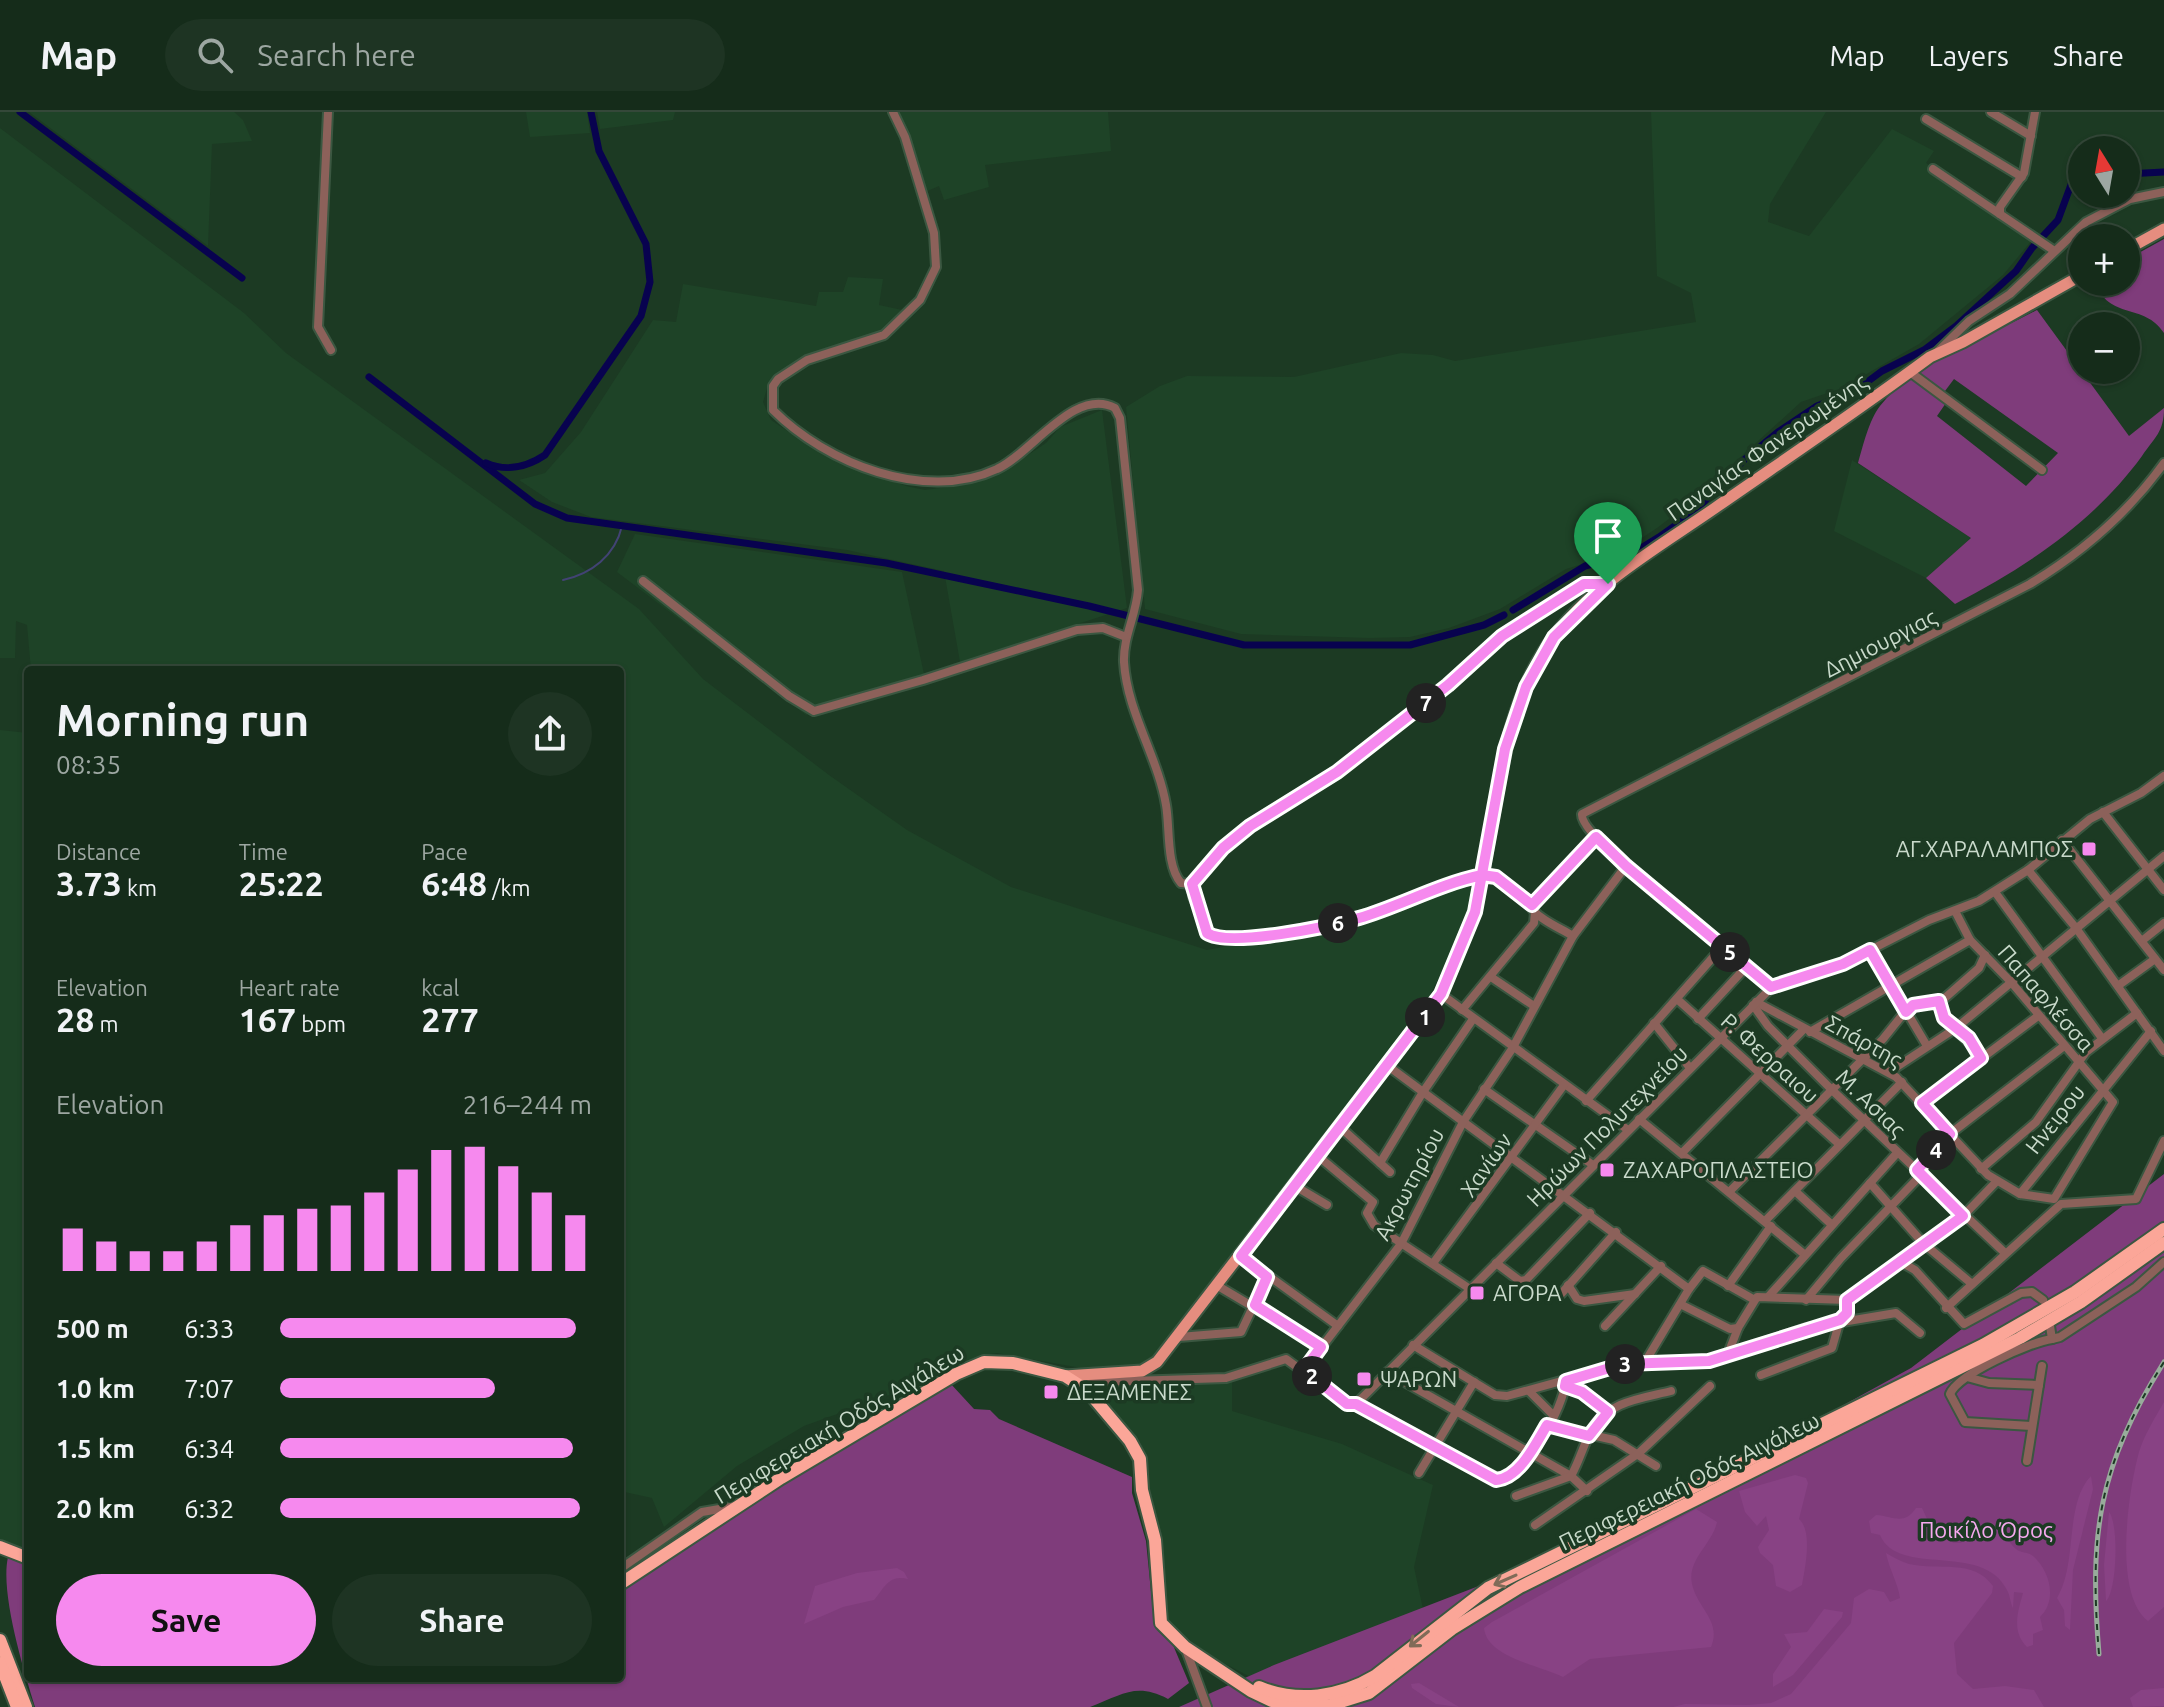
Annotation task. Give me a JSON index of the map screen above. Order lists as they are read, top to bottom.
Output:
{
  "streets": {
    "highway": ["Περιφερειακή Οδός Αιγάλεω"],
    "main road": ["Παναγίας Φανερωμένης"],
    "street": [
      "Δημιουργιας",
      "Παπαφλέσσα",
      "Σπάρτης",
      "Ρ. Φερραιου",
      "Μ. Ασιας",
      "Ηνειρου",
      "Ηρώων Πολυτεχνείου",
      "Χανίων",
      "Ακρωτηρίου"
    ]
  },
  "crossings": [
    ["Παναγίας Φανερωμένης", "Περιφερειακή Οδός Αιγάλεω"],
    ["Παπαφλέσσα", "Σπάρτης"],
    ["Παπαφλέσσα", "Ηνειρου"],
    ["Παπαφλέσσα", "Ηρώων Πολυτεχνείου"],
    ["Σπάρτης", "Μ. Ασιας"],
    ["Σπάρτης", "Ηνειρου"],
    ["Σπάρτης", "Ηρώων Πολυτεχνείου"],
    ["Ρ. Φερραιου", "Ηρώων Πολυτεχνείου"],
    ["Μ. Ασιας", "Ηρώων Πολυτεχνείου"]
  ],
  "parks": ["Ποικίλο Όρος"],
  "places": {
    "transit": [
      "ΑΓ.ΧΑΡΑΛΑΜΠΟΣ",
      "ΖΑΧΑΡΟΠΛΑΣΤΕΙΟ",
      "ΑΓΟΡΑ",
      "ΨΑΡΩΝ",
      "ΔΕΞΑΜΕΝΕΣ"
    ]
  },
  "north": "top",
  "page": {
    "header": "Map",
    "search": "Search here",
    "nav": ["Map", "Layers", "Share"],
    "map_buttons": ["+", "−"],
    "heading": ["Morning run", "08:35"],
    "pins": [
      "7",
      "6",
      "5",
      "1",
      "4",
      "3",
      "2"
    ],
    "stats": [
      ["Distance", "3.73 km"],
      ["Time", "25:22"],
      ["Pace", "6:48 /km"],
      ["Elevation", "28 m"],
      ["Heart rate", "167 bpm"],
      ["kcal", "277"]
    ],
    "chart": ["Elevation", "216–244 m"],
    "list": [
      {
        "name": "500 m",
        "note": "6:33"
      },
      {
        "name": "1.0 km",
        "note": "7:07"
      },
      {
        "name": "1.5 km",
        "note": "6:34"
      },
      {
        "name": "2.0 km",
        "note": "6:32"
      }
    ],
    "buttons": ["Save", "Share"]
  }
}
